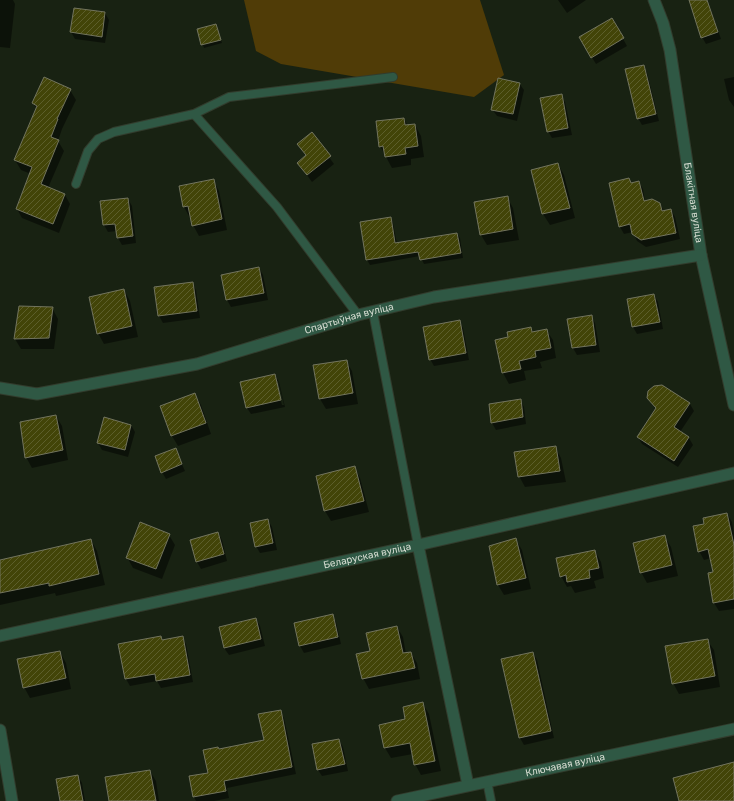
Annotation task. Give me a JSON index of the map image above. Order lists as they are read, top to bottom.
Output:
{
  "streets": {
    "street": [
      "Блакітная вуліца",
      "Спартыўная вуліца",
      "Беларуская вуліца",
      "Ключавая вуліца"
    ]
  },
  "crossings": [
    ["Блакітная вуліца", "Спартыўная вуліца"]
  ]
}
